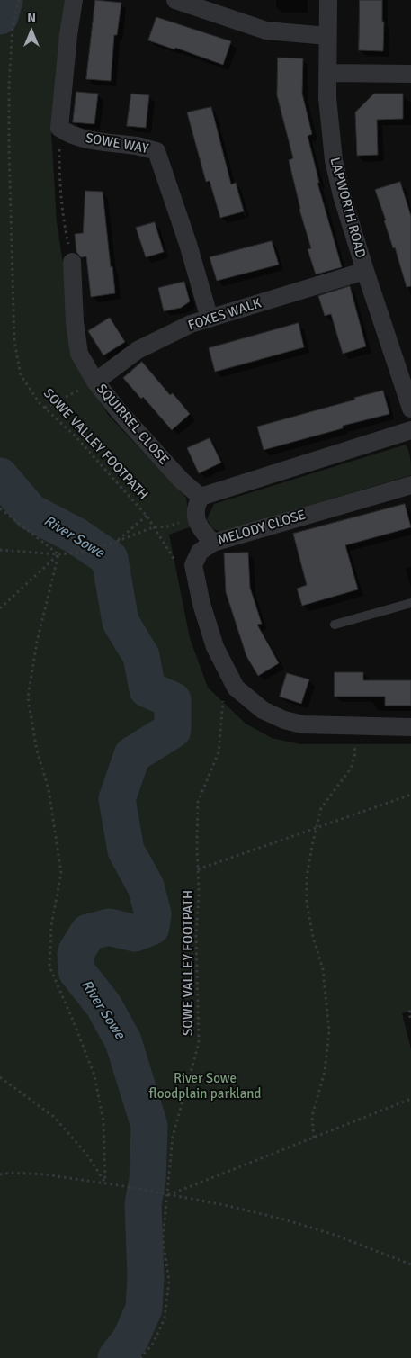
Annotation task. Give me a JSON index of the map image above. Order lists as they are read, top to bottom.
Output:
{
  "streets": {
    "street": [
      "SOWE WAY",
      "LAPWORTH ROAD",
      "FOXES WALK",
      "SQUIRREL CLOSE",
      "MELODY CLOSE"
    ],
    "path": ["SOWE VALLEY FOOTPATH"]
  },
  "crossings": [
    ["SOWE WAY", "FOXES WALK"],
    ["LAPWORTH ROAD", "FOXES WALK"],
    ["FOXES WALK", "SQUIRREL CLOSE"]
  ],
  "water": ["River Sowe"],
  "parks": ["River Sowe floodplain parkland"],
  "north": "top"
}
